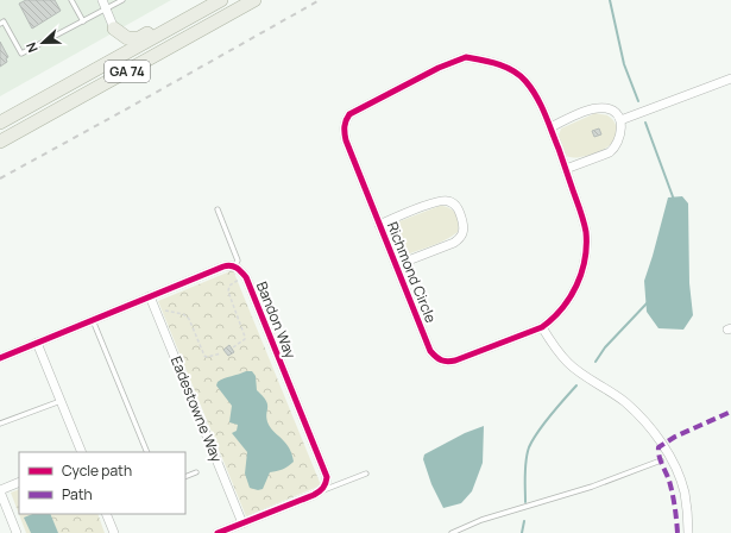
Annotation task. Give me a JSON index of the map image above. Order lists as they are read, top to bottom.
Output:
{
  "streets": {
    "main road": ["GA 74"],
    "street": ["Richmond Circle", "Bandon Way", "Eadestowne Way"]
  },
  "legend": ["Cycle path", "Path"],
  "north": "left"
}
